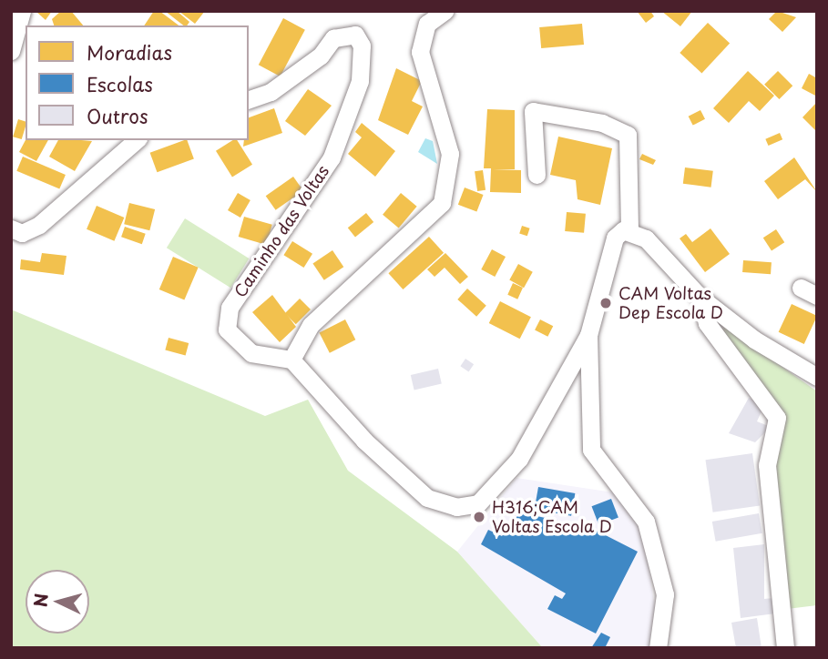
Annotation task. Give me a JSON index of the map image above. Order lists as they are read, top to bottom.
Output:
{
  "streets": {
    "street": ["Caminho das Voltas"]
  },
  "places": ["CAM Voltas Dep Escola D", "H316;CAM Voltas Escola D"],
  "legend": ["Moradias", "Escolas", "Outros"],
  "north": "left"
}
